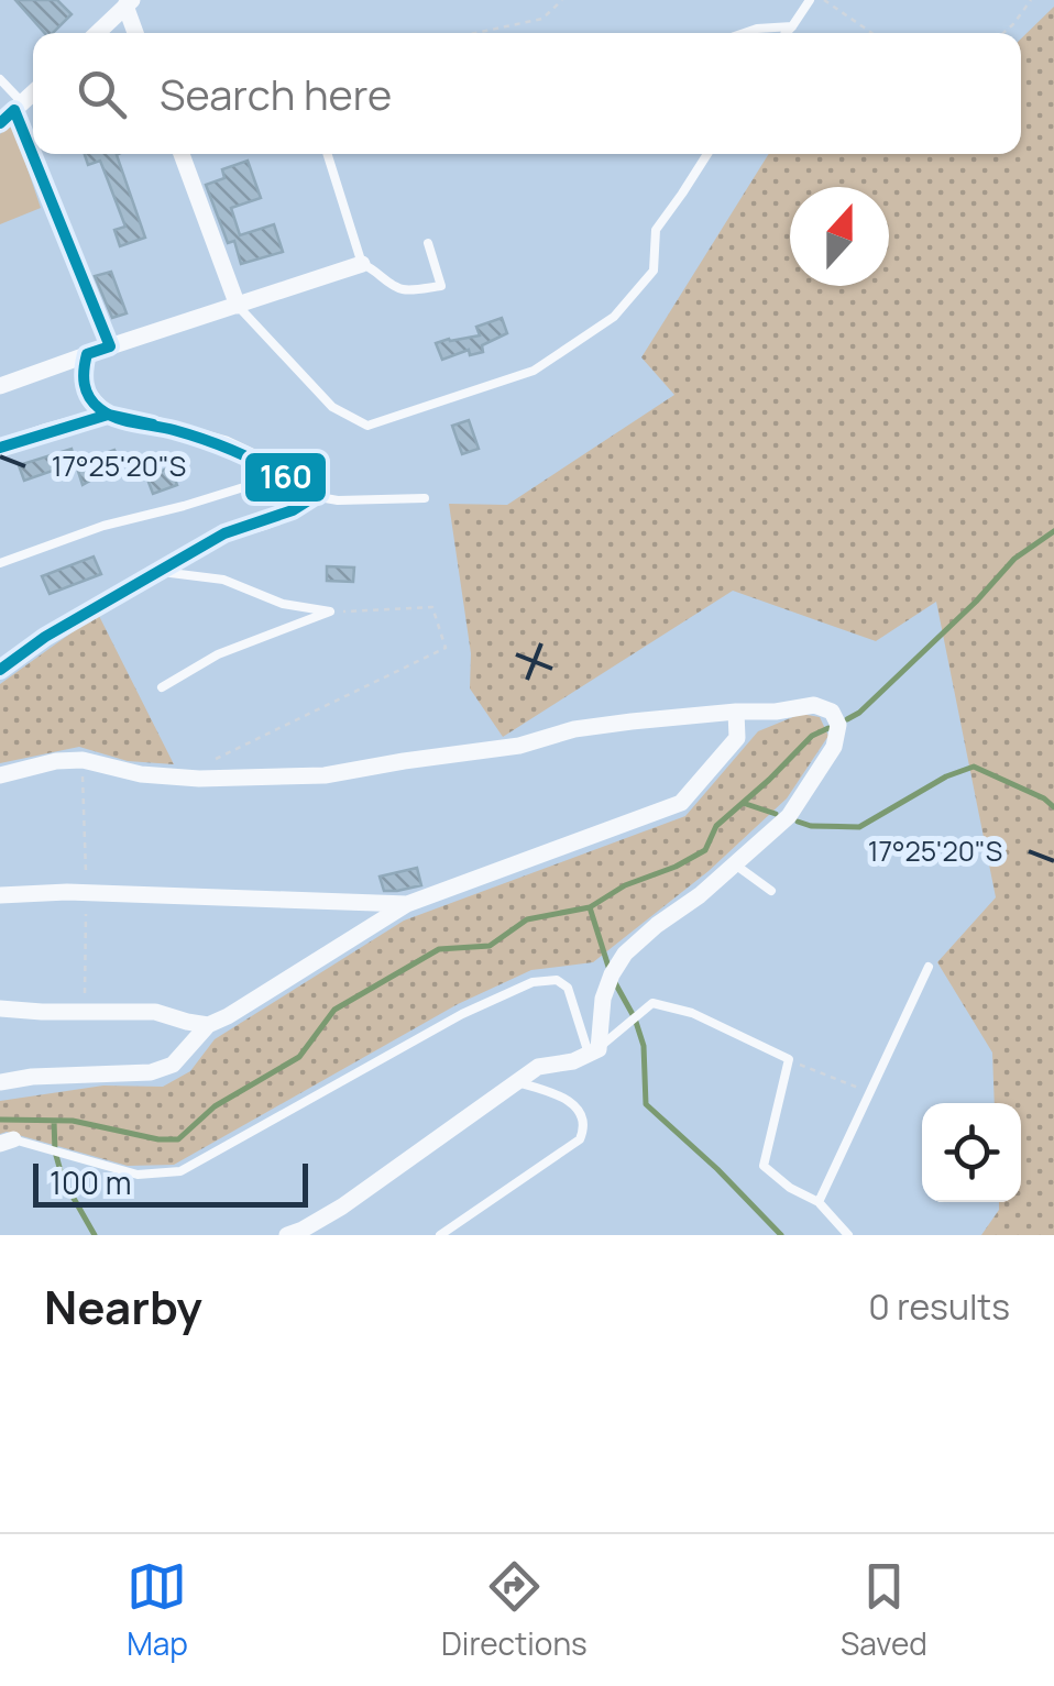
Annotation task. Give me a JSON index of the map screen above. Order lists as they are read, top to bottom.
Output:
{
  "lines": ["transit line 160"],
  "scale_bar": "100 m",
  "north": "top",
  "page": {
    "search": "Search here",
    "scale": "100 m",
    "heading": ["Nearby", "0 results"],
    "nav": ["Map", "Directions", "Saved"]
  },
  "coordinates": ["17°25'20\"S"]
}
